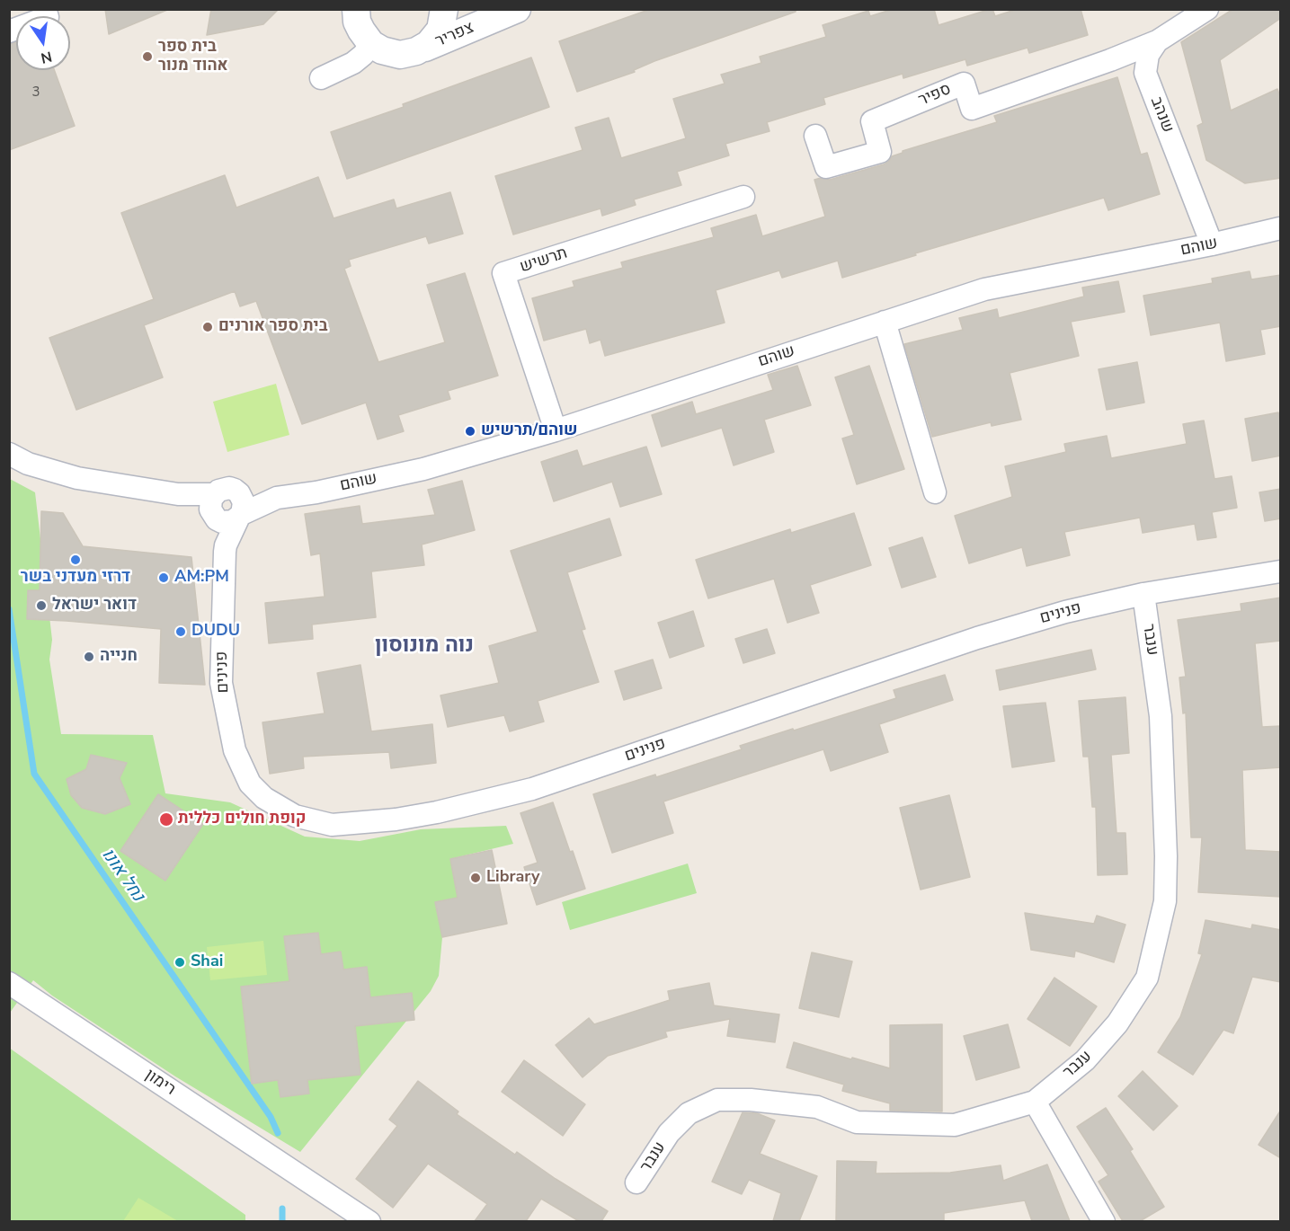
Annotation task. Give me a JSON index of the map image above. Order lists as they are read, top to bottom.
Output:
{
  "streets": {
    "street": [
      "צפריר",
      "ספיר",
      "שנהב",
      "שוהם",
      "תרשיש",
      "פנינים",
      "ענבר",
      "רימון"
    ]
  },
  "crossings": [
    ["ספיר", "שנהב"],
    ["שנהב", "שוהם"],
    ["שוהם", "תרשיש"],
    ["שוהם", "פנינים"],
    ["פנינים", "ענבר"]
  ],
  "districts": ["נוה מונוסון"],
  "water": ["נחל אונו"],
  "places": [
    "בית ספר אהוד מנור",
    "בית ספר אורנים",
    "שוהם/תרשיש",
    "דרזי מעדני בשר",
    "AM:PM",
    "דואר ישראל",
    "DUDU",
    "חנייה",
    "קופת חולים כללית",
    "Library",
    "Shai"
  ],
  "house_numbers": ["3"],
  "north": "bottom"
}
